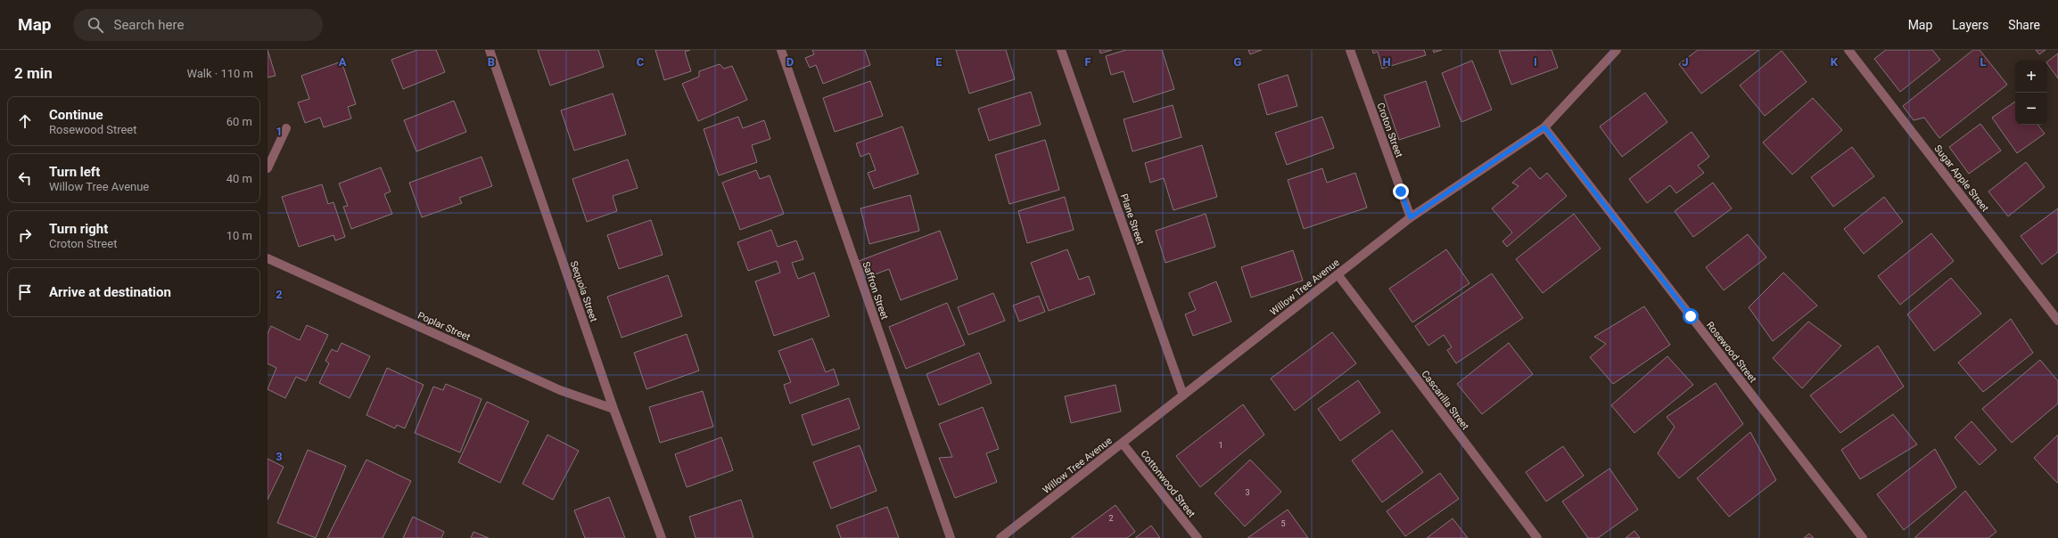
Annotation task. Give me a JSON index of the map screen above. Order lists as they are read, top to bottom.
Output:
{
  "streets": {
    "street": [
      "Croton Street",
      "Sugar Apple Street",
      "Plane Street",
      "Willow Tree Avenue",
      "Saffron Street",
      "Sequoia Street",
      "Poplar Street",
      "Rosewood Street",
      "Cascarilla Street",
      "Cottonwood Street"
    ]
  },
  "crossings": [
    ["Croton Street", "Willow Tree Avenue"],
    ["Plane Street", "Willow Tree Avenue"],
    ["Willow Tree Avenue", "Rosewood Street"],
    ["Willow Tree Avenue", "Cascarilla Street"],
    ["Willow Tree Avenue", "Cottonwood Street"],
    ["Sequoia Street", "Poplar Street"]
  ],
  "house_numbers": [
    "1",
    "3",
    "2",
    "5"
  ],
  "page": {
    "header": "Map",
    "search": "Search here",
    "nav": ["Map", "Layers", "Share"],
    "heading": ["2 min", "Walk · 110 m"],
    "map_buttons": ["+", "−"],
    "list": [
      ["Continue", "Rosewood Street", "60 m"],
      ["Turn left", "Willow Tree Avenue", "40 m"],
      ["Turn right", "Croton Street", "10 m"],
      "Arrive at destination"
    ]
  },
  "grid": {
    "columns": [
      "A",
      "B",
      "C",
      "D",
      "E",
      "F",
      "G",
      "H",
      "I",
      "J",
      "K",
      "L"
    ],
    "rows": ["1", "2", "3"]
  }
}
